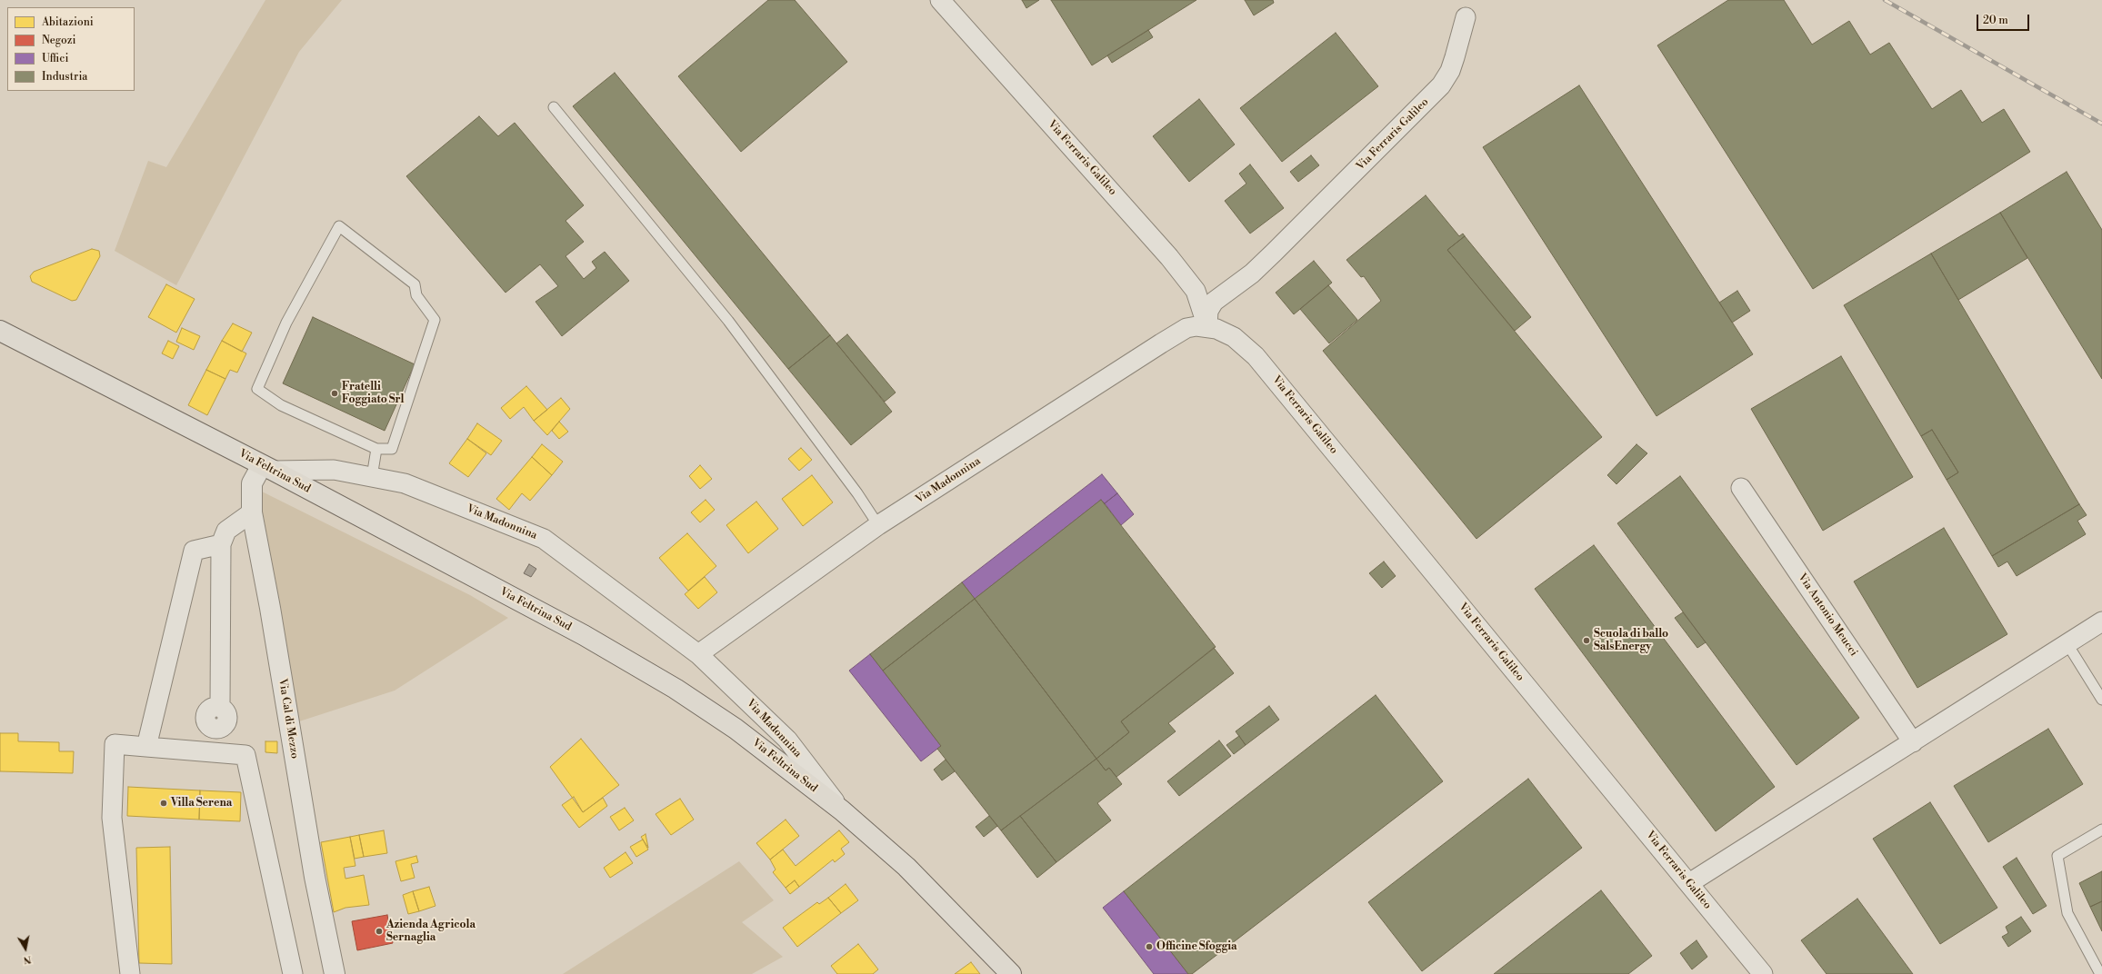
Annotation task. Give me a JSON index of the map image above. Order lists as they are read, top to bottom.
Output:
{
  "streets": {
    "main road": ["Via Feltrina Sud"],
    "street": [
      "Via Ferraris Galileo",
      "Via Madonnina",
      "Via Antonio Meucci",
      "Via Cal di Mezzo"
    ]
  },
  "crossings": [
    ["Via Ferraris Galileo", "Via Madonnina"],
    ["Via Feltrina Sud", "Via Madonnina"],
    ["Via Feltrina Sud", "Via Cal di Mezzo"],
    ["Via Madonnina", "Via Cal di Mezzo"]
  ],
  "places": [
    "Fratelli Foggiato Srl",
    "Scuola di ballo SalsEnergy",
    "Villa Serena",
    "Azienda Agricola Sernaglia",
    "Officine Sfoggia"
  ],
  "legend": [
    "Abitazioni",
    "Negozi",
    "Uffici",
    "Industria"
  ],
  "scale_bar": "20 m",
  "north": "bottom"
}
